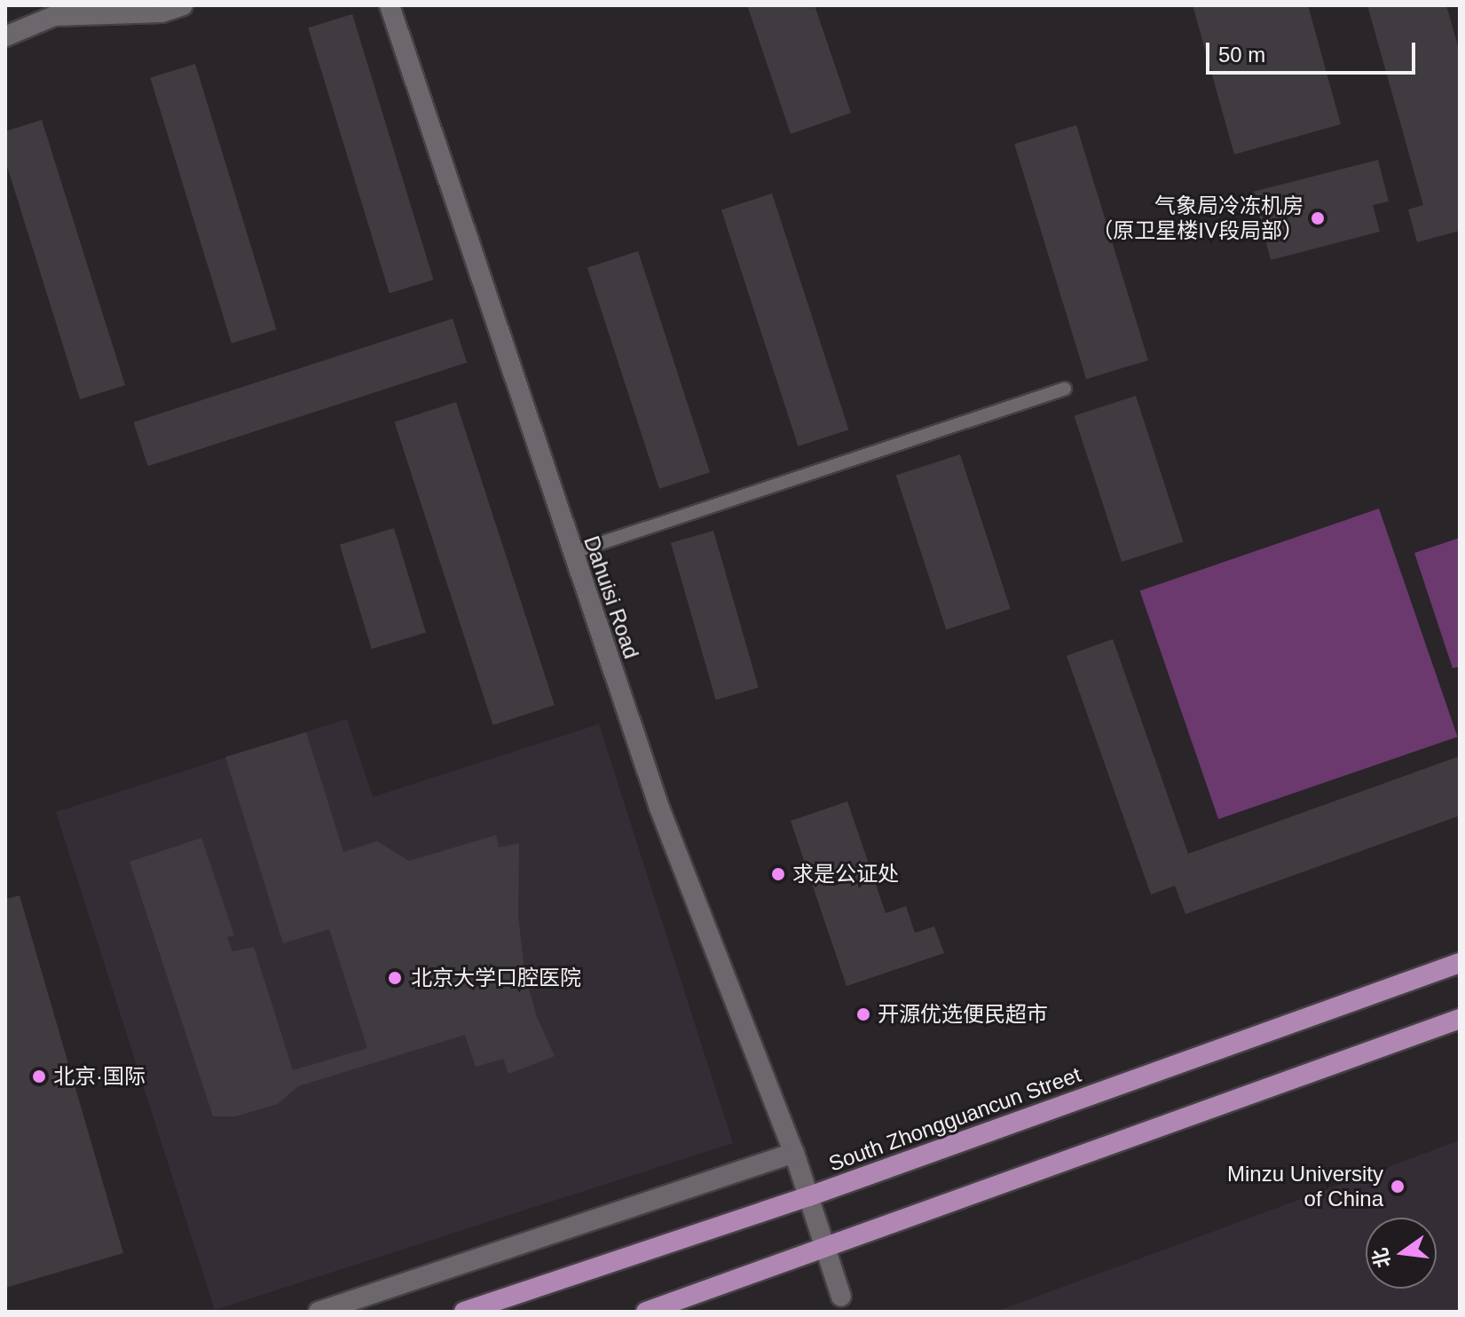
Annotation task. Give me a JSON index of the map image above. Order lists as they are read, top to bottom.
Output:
{
  "streets": {
    "main road": ["South Zhongguancun Street"],
    "street": ["Dahuisi Road"]
  },
  "crossings": [
    ["Dahuisi Road", "South Zhongguancun Street"]
  ],
  "places": [
    "气象局冷冻机房 （原卫星楼IV段局部）",
    "求是公证处",
    "北京大学口腔医院",
    "开源优选便民超市",
    "北京·国际",
    "Minzu University of China"
  ],
  "scale_bar": "50 m",
  "north": "left"
}
